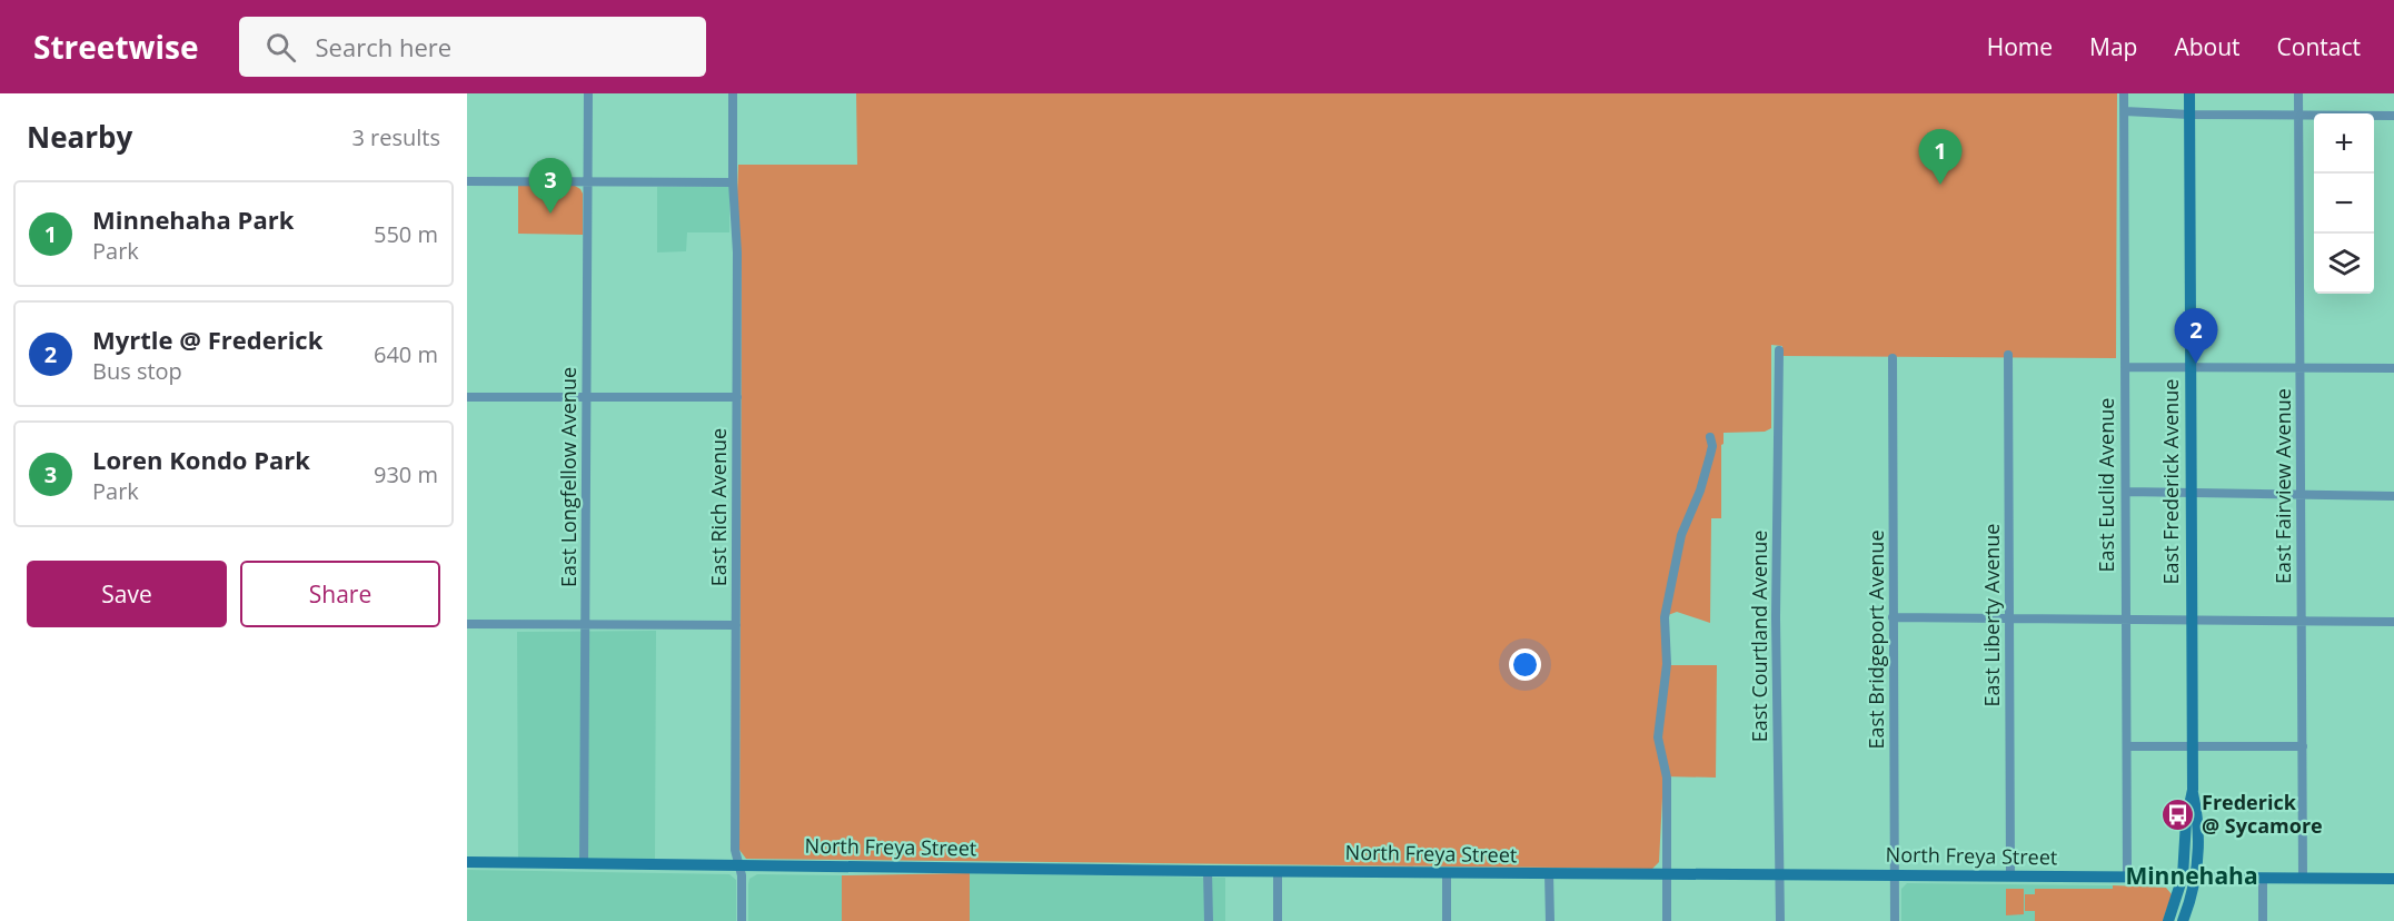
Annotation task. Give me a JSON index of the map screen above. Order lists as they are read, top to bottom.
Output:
{
  "streets": {
    "street": [
      "East Longfellow Avenue",
      "East Frederick Avenue",
      "East Euclid Avenue",
      "East Fairview Avenue",
      "East Rich Avenue",
      "East Liberty Avenue",
      "East Courtland Avenue",
      "East Bridgeport Avenue",
      "North Freya Street"
    ]
  },
  "crossings": [
    ["East Longfellow Avenue", "North Freya Street"],
    ["East Frederick Avenue", "North Freya Street"],
    ["East Euclid Avenue", "North Freya Street"],
    ["East Fairview Avenue", "North Freya Street"],
    ["East Rich Avenue", "North Freya Street"],
    ["East Liberty Avenue", "North Freya Street"],
    ["East Courtland Avenue", "North Freya Street"],
    ["East Bridgeport Avenue", "North Freya Street"]
  ],
  "districts": ["Minnehaha"],
  "places": {
    "bus stop": ["Frederick @ Sycamore"]
  },
  "page": {
    "header": "Streetwise",
    "search": "Search here",
    "nav": [
      "Home",
      "Map",
      "About",
      "Contact"
    ],
    "heading": ["Nearby", "3 results"],
    "map_buttons": ["+", "−"],
    "pins": ["1", "3", "2"],
    "list": [
      {
        "mark": "1",
        "name": "Minnehaha Park",
        "note": "Park",
        "value": "550 m"
      },
      {
        "mark": "2",
        "name": "Myrtle @ Frederick",
        "note": "Bus stop",
        "value": "640 m"
      },
      {
        "mark": "3",
        "name": "Loren Kondo Park",
        "note": "Park",
        "value": "930 m"
      }
    ],
    "buttons": ["Save", "Share"]
  }
}
